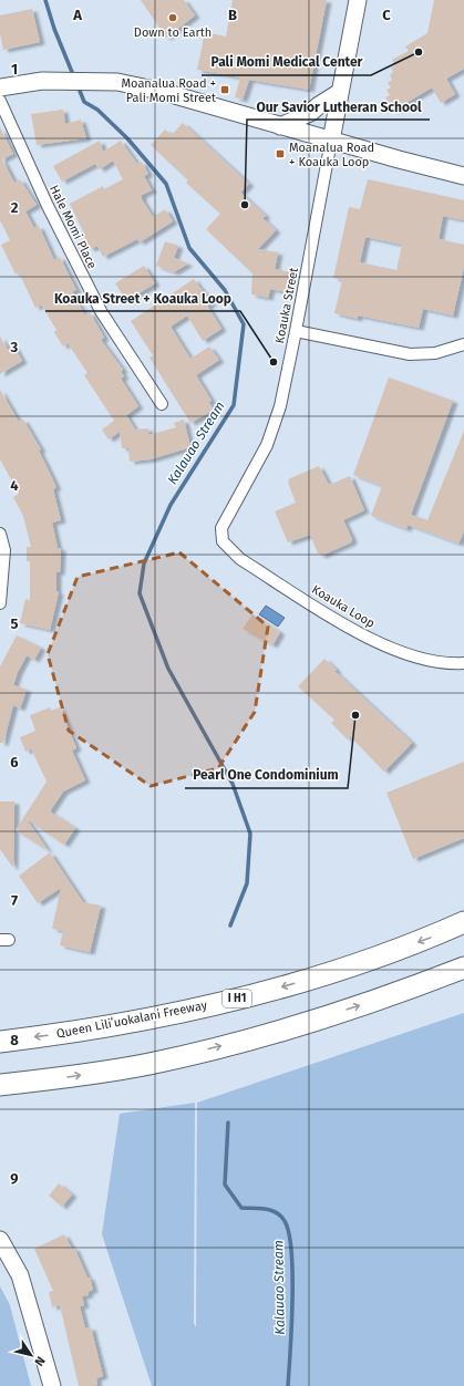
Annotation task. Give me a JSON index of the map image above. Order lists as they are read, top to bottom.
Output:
{
  "streets": {
    "highway": ["I H1", "Queen Liliʻuokalani Freeway"],
    "street": ["Hale Momi Place", "Koauka Street", "Koauka Loop"]
  },
  "crossings": [
    ["Koauka Street", "Koauka Loop"]
  ],
  "water": ["Kalauao Stream"],
  "places": {
    "other": [
      "Down to Earth",
      "Pali Momi Medical Center",
      "Our Savior Lutheran School",
      "Koauka Street + Koauka Loop",
      "Pearl One Condominium"
    ],
    "transit": ["Moanalua Road + Pali Momi Street", "Moanalua Road + Koauka Loop"]
  },
  "north": "bottom right",
  "grid": {
    "columns": ["A", "B", "C"],
    "rows": [
      "1",
      "2",
      "3",
      "4",
      "5",
      "6",
      "7",
      "8",
      "9"
    ]
  }
}
